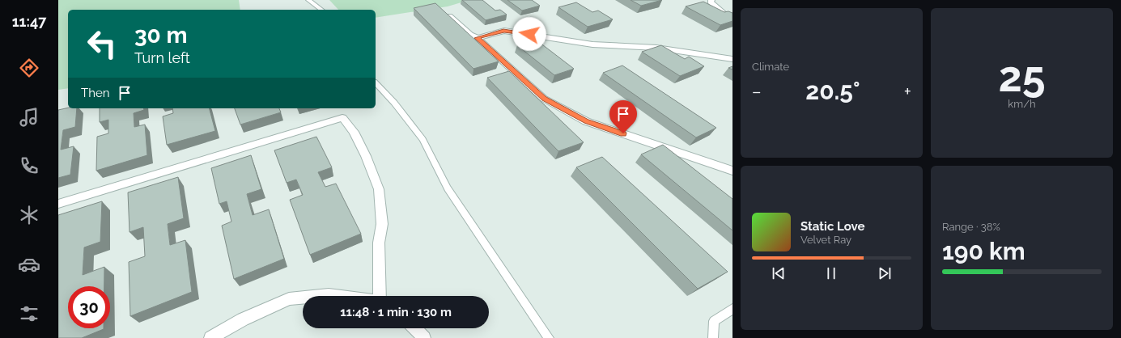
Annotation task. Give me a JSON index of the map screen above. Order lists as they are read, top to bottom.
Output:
{
  "page": {
    "tabs": "11:47",
    "tile": [
      "Climate",
      ["25", "km/h"],
      ["Range · 38%", "190 km"]
    ],
    "turn": ["30 m", "Turn left"],
    "then": "Then",
    "heat": ["−", "20.5°", "+"],
    "song": ["Static Love", "Velvet Ray"],
    "limit": "30",
    "trip": "11:48 · 1 min · 130 m"
  }
}
